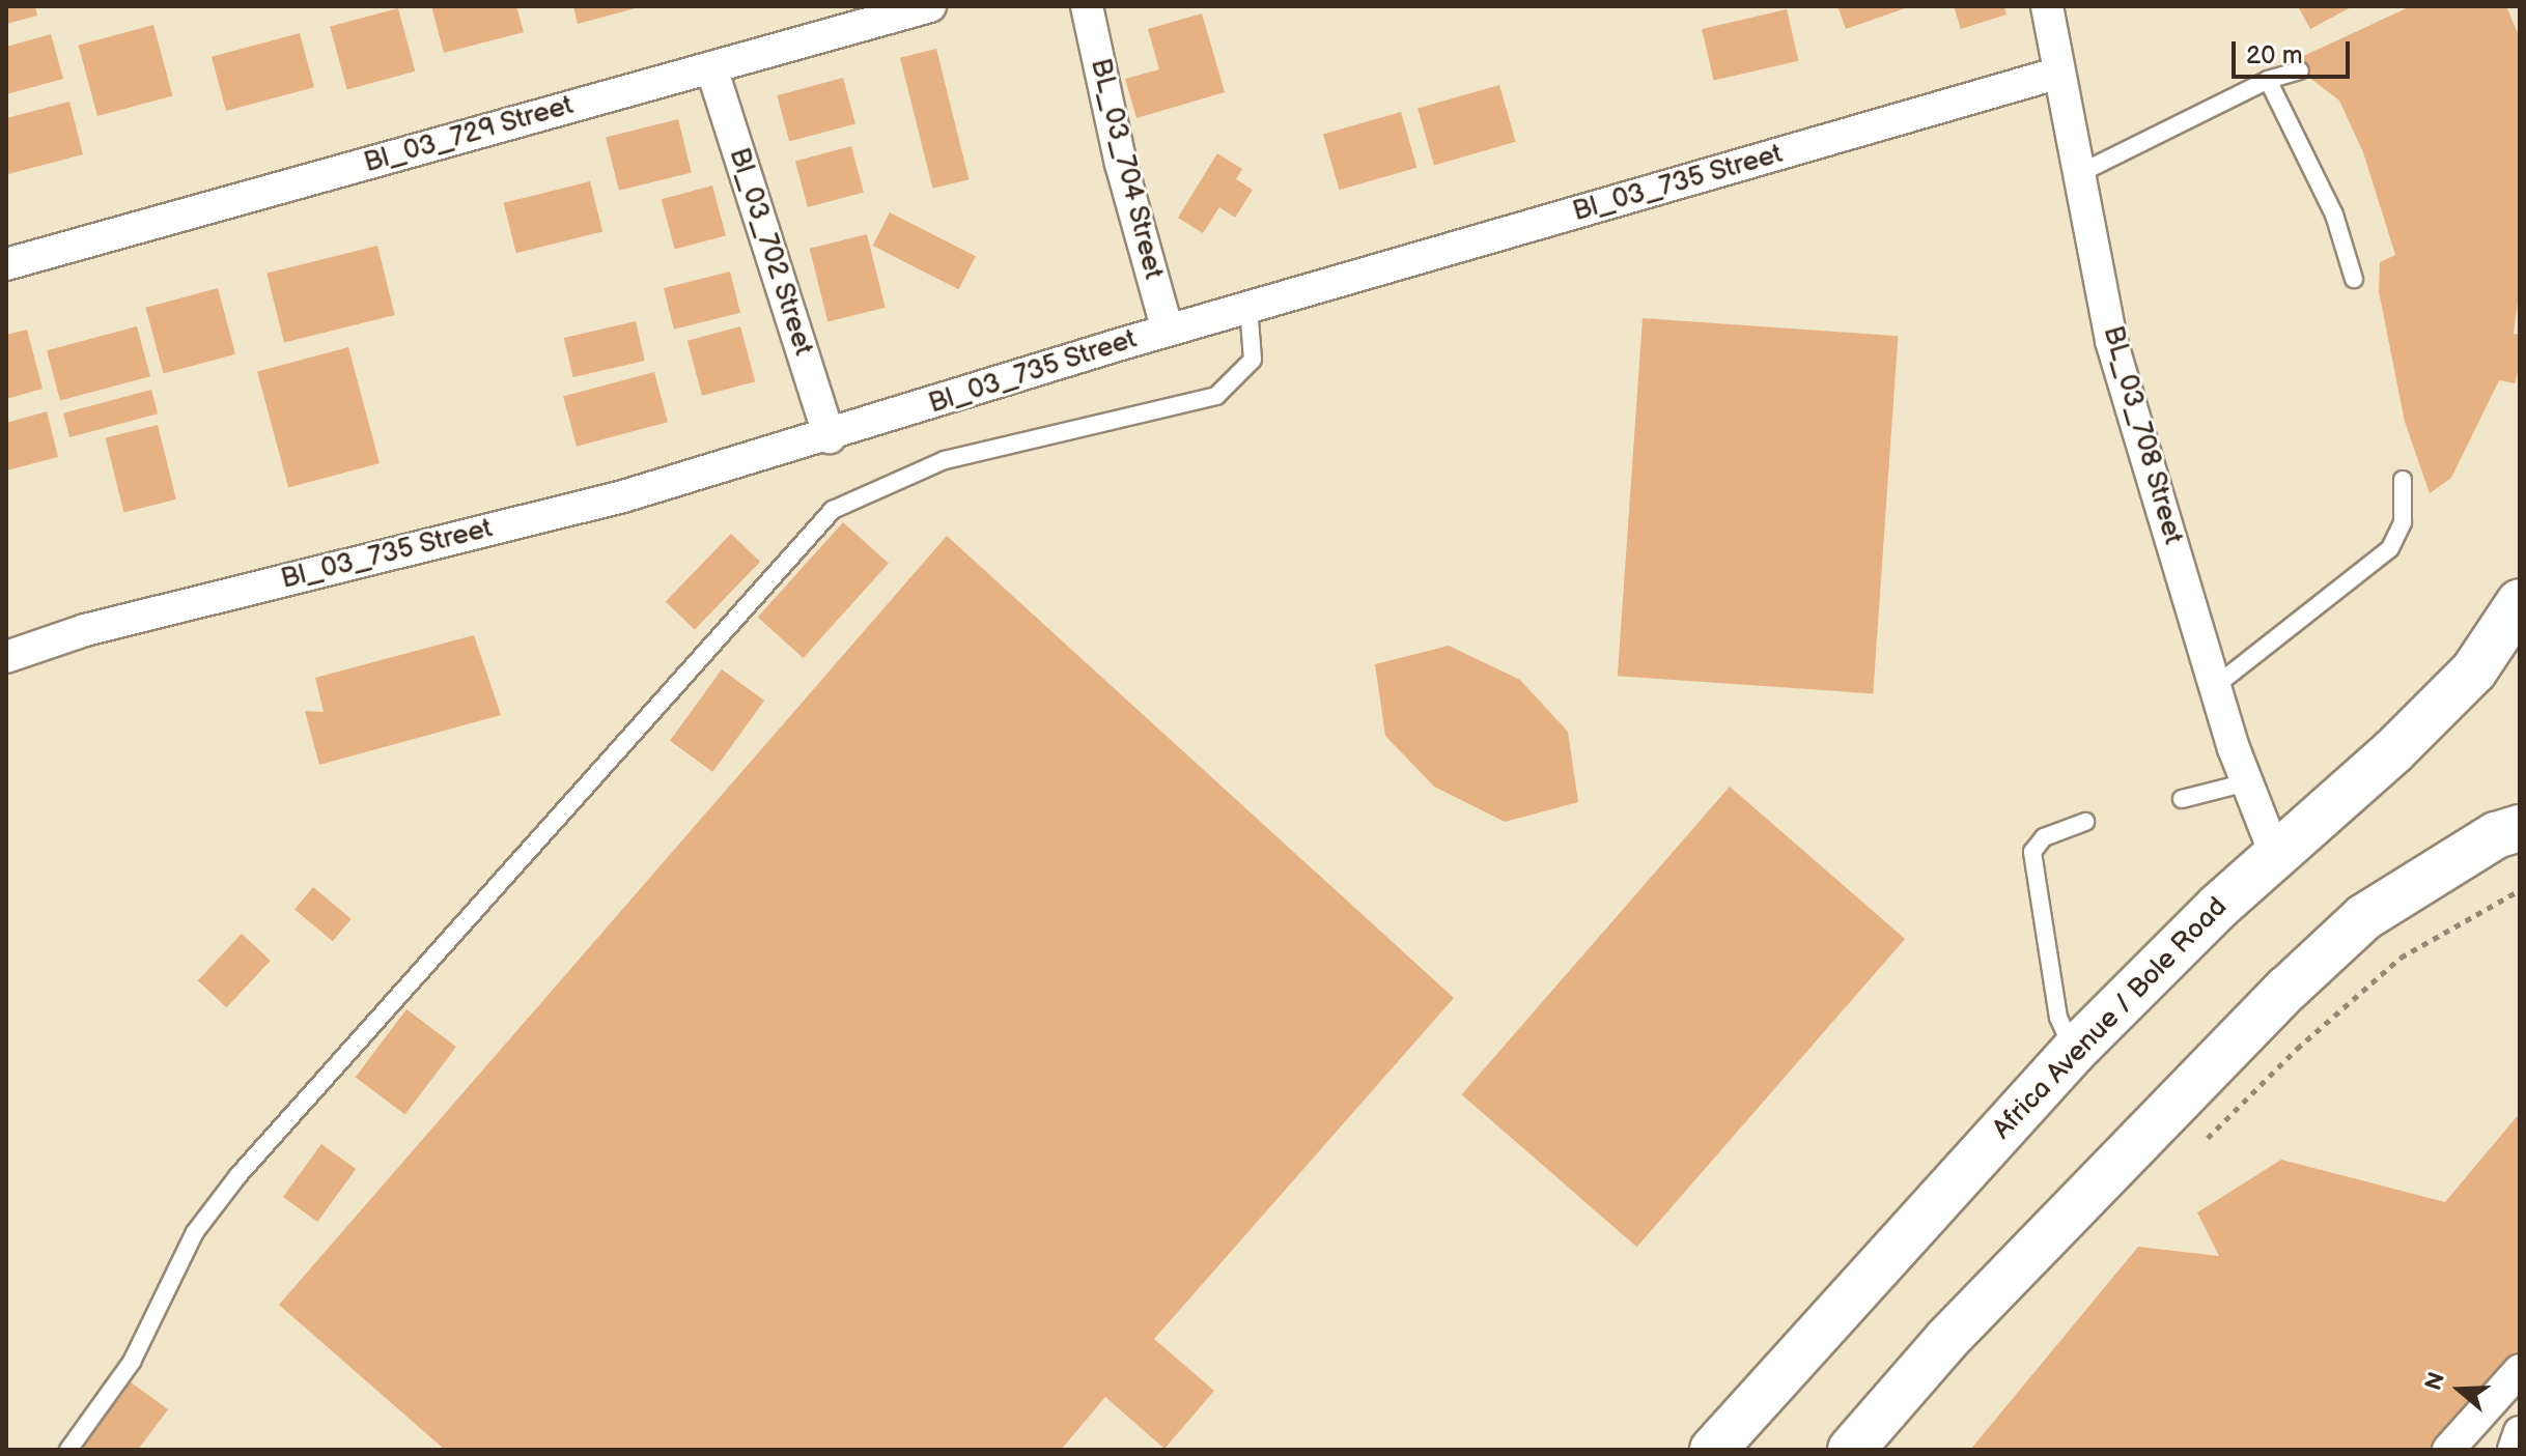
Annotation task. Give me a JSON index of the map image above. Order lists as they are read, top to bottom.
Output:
{
  "streets": {
    "main road": ["Africa Avenue / Bole Road"],
    "street": [
      "Bl_03_729 Street",
      "BL_03_704 Street",
      "Bl_03_735 Street",
      "Bl_03_702 Street",
      "BL_03_708 Street"
    ]
  },
  "crossings": [
    ["Bl_03_729 Street", "Bl_03_702 Street"],
    ["BL_03_704 Street", "Bl_03_735 Street"],
    ["Bl_03_735 Street", "Bl_03_702 Street"],
    ["Bl_03_735 Street", "BL_03_708 Street"],
    ["BL_03_708 Street", "Africa Avenue / Bole Road"]
  ],
  "scale_bar": "20 m",
  "north": "left"
}
